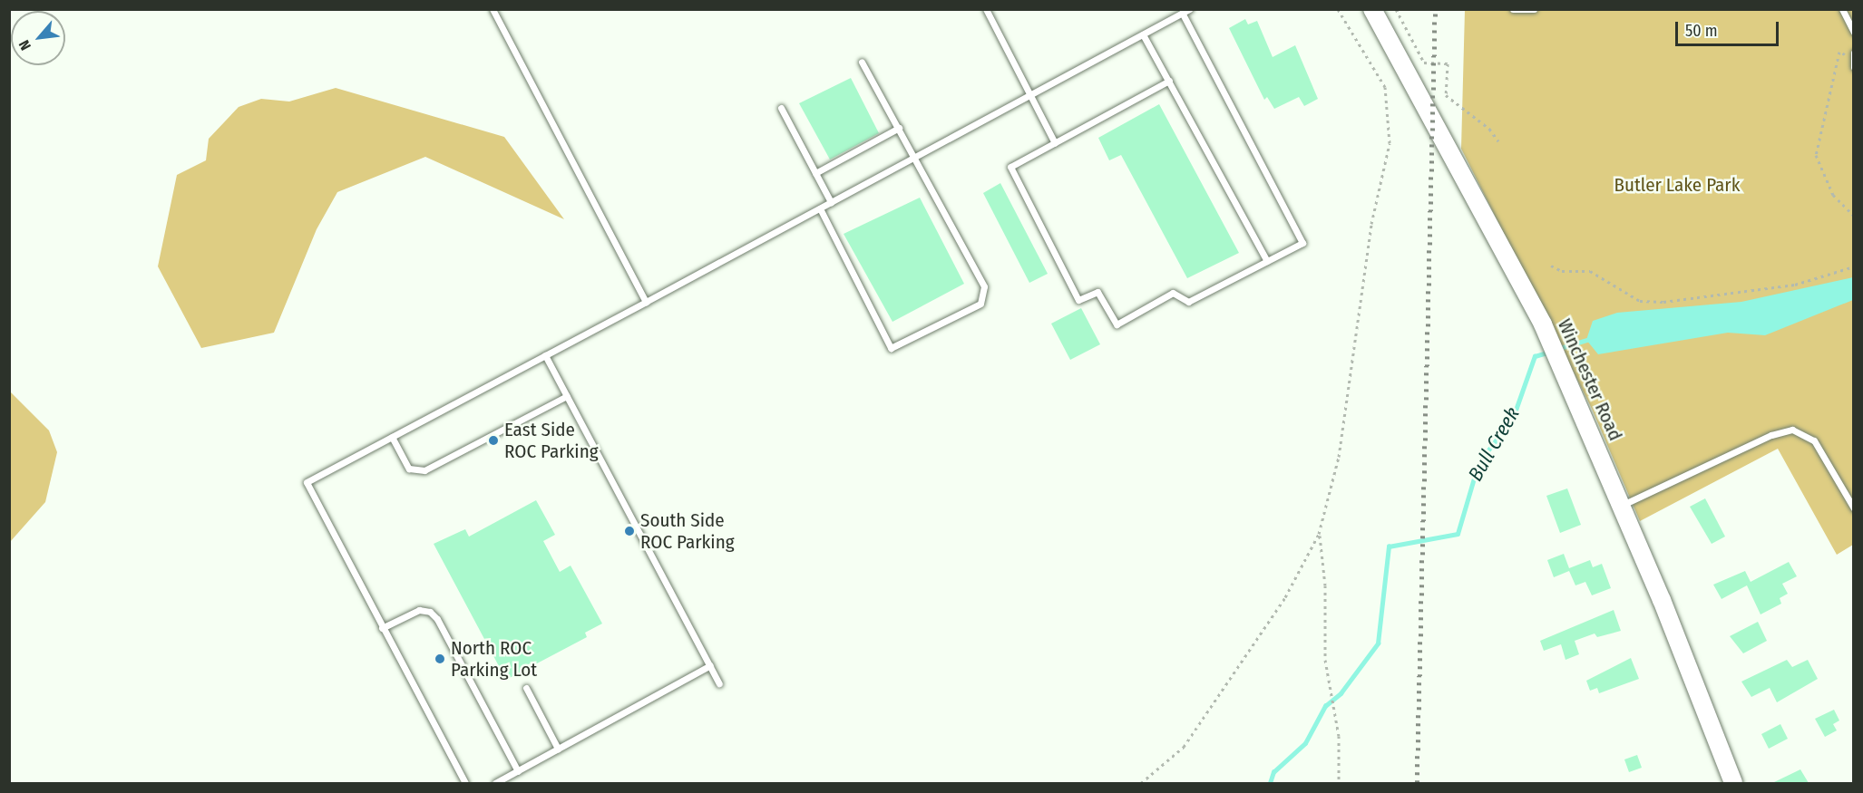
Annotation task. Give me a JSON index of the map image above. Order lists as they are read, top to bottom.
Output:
{
  "streets": {
    "main road": ["Winchester Road"]
  },
  "water": ["Bull Creek"],
  "parks": ["Butler Lake Park"],
  "places": ["East Side ROC Parking", "South Side ROC Parking", "North ROC Parking Lot"],
  "scale_bar": "50 m",
  "north": "bottom left"
}
